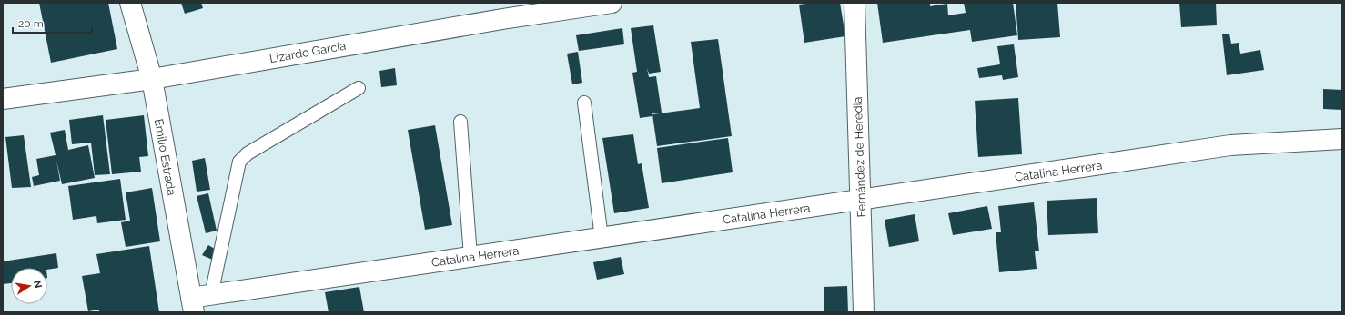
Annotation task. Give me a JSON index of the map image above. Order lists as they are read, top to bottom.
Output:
{
  "streets": {
    "street": [
      "Lizardo García",
      "Emilio Estrada",
      "Fernández de Heredia",
      "Catalina Herrera"
    ]
  },
  "crossings": [
    ["Lizardo García", "Emilio Estrada"],
    ["Emilio Estrada", "Catalina Herrera"],
    ["Fernández de Heredia", "Catalina Herrera"]
  ],
  "scale_bar": "20 m",
  "north": "right"
}
